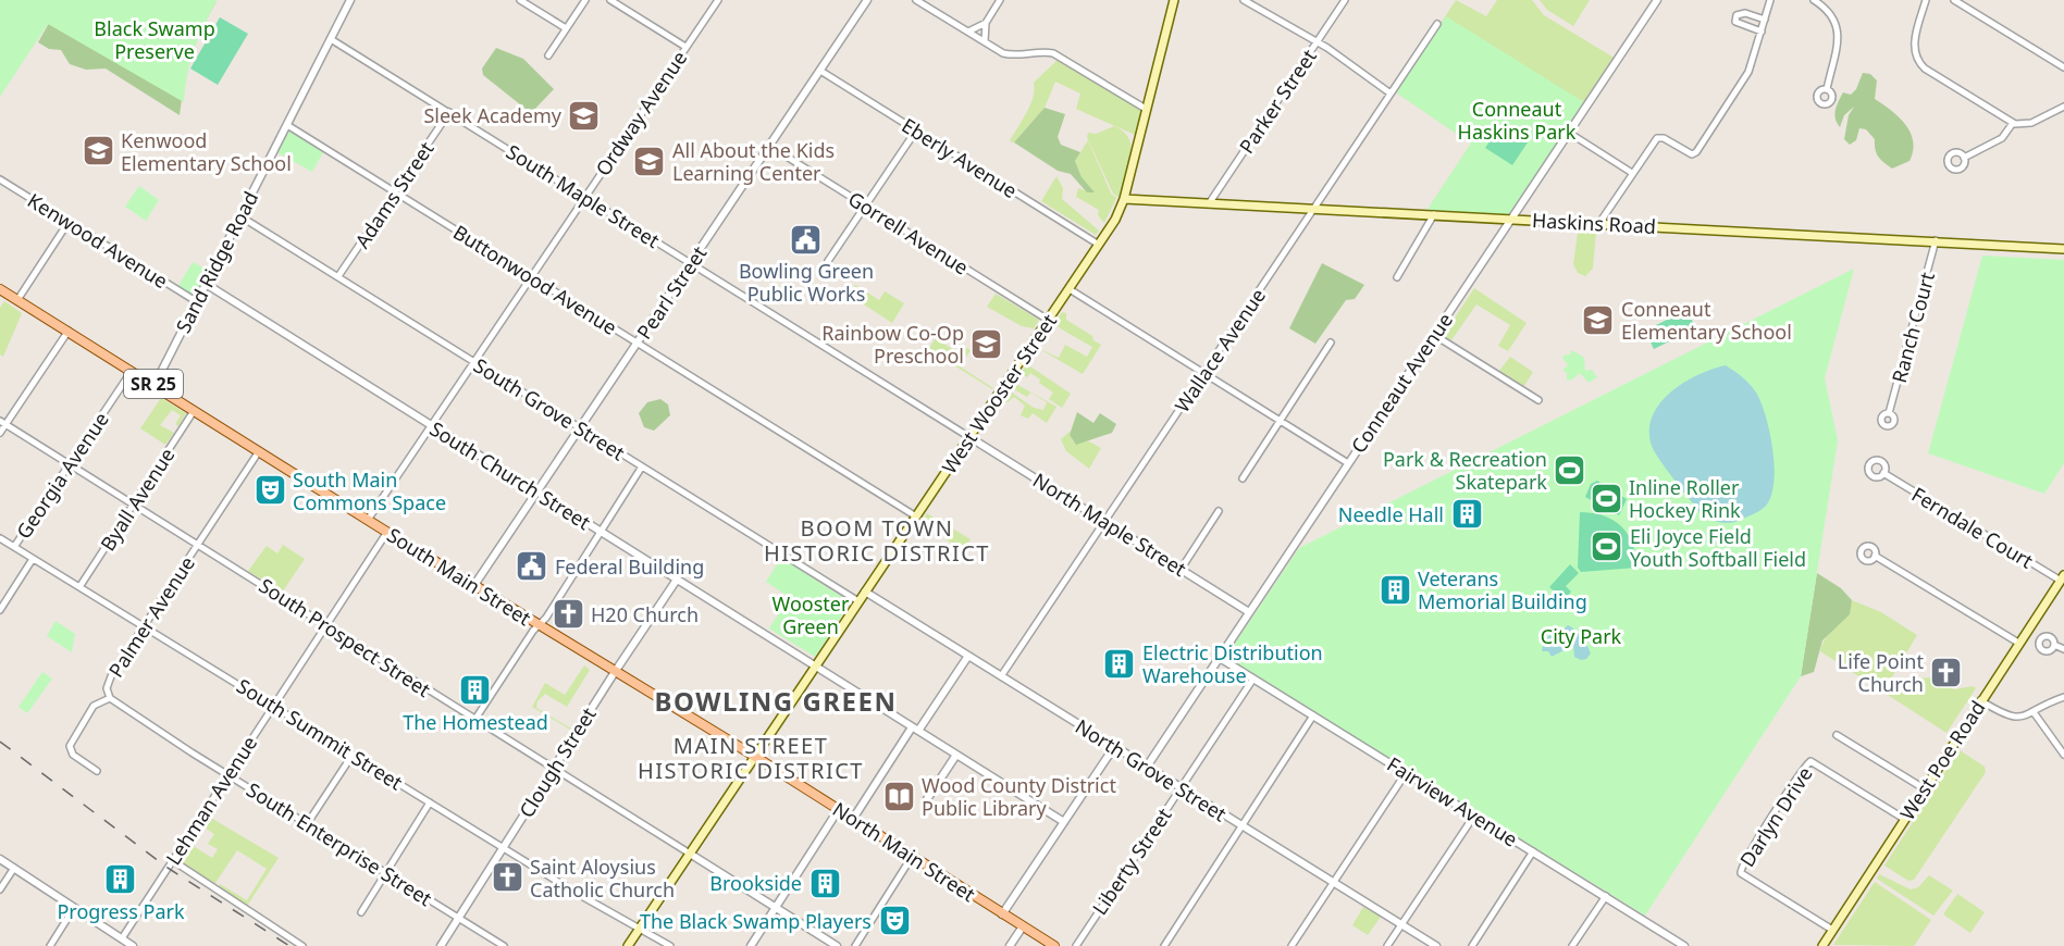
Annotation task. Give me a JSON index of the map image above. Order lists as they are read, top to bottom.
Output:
{
  "streets": {
    "main road": [
      "Haskins Road",
      "SR 25",
      "West Wooster Street",
      "South Main Street",
      "West Poe Road",
      "North Main Street"
    ],
    "street": [
      "Parker Street",
      "Ordway Avenue",
      "Eberly Avenue",
      "Adams Street",
      "South Maple Street",
      "Gorrell Avenue",
      "Kenwood Avenue",
      "Sand Ridge Road",
      "Buttonwood Avenue",
      "Pearl Street",
      "Ranch Court",
      "Wallace Avenue",
      "Conneaut Avenue",
      "South Grove Street",
      "Georgia Avenue",
      "South Church Street",
      "Byall Avenue",
      "North Maple Street",
      "Ferndale Court",
      "Palmer Avenue",
      "South Prospect Street",
      "South Summit Street",
      "Clough Street",
      "North Grove Street",
      "Lehman Avenue",
      "Fairview Avenue",
      "Darlyn Drive",
      "South Enterprise Street",
      "Liberty Street"
    ]
  },
  "crossings": [
    ["Parker Street", "Haskins Road"],
    ["Ordway Avenue", "South Maple Street"],
    ["Ordway Avenue", "Buttonwood Avenue"],
    ["Ordway Avenue", "South Grove Street"],
    ["Ordway Avenue", "South Church Street"],
    ["Ordway Avenue", "South Main Street"],
    ["Eberly Avenue", "Pearl Street"],
    ["Eberly Avenue", "West Wooster Street"],
    ["Adams Street", "South Maple Street"],
    ["Adams Street", "Buttonwood Avenue"],
    ["Adams Street", "South Grove Street"],
    ["South Maple Street", "Sand Ridge Road"],
    ["South Maple Street", "Pearl Street"],
    ["South Maple Street", "West Wooster Street"],
    ["South Maple Street", "North Maple Street"],
    ["Haskins Road", "Ranch Court"],
    ["Haskins Road", "Wallace Avenue"],
    ["Haskins Road", "Conneaut Avenue"],
    ["Haskins Road", "West Wooster Street"],
    ["Gorrell Avenue", "Pearl Street"],
    ["Gorrell Avenue", "West Wooster Street"],
    ["Kenwood Avenue", "Sand Ridge Road"],
    ["Sand Ridge Road", "Buttonwood Avenue"],
    ["Sand Ridge Road", "South Grove Street"],
    ["Sand Ridge Road", "South Church Street"],
    ["Sand Ridge Road", "South Main Street"],
    ["Buttonwood Avenue", "Pearl Street"],
    ["Buttonwood Avenue", "West Wooster Street"],
    ["Pearl Street", "South Grove Street"],
    ["Pearl Street", "South Church Street"],
    ["Pearl Street", "South Main Street"],
    ["Wallace Avenue", "North Maple Street"],
    ["Wallace Avenue", "North Grove Street"],
    ["Conneaut Avenue", "North Maple Street"],
    ["Conneaut Avenue", "North Grove Street"],
    ["Conneaut Avenue", "Fairview Avenue"],
    ["West Wooster Street", "South Grove Street"],
    ["West Wooster Street", "South Church Street"],
    ["West Wooster Street", "North Maple Street"],
    ["West Wooster Street", "South Main Street"],
    ["West Wooster Street", "South Prospect Street"],
    ["West Wooster Street", "South Summit Street"],
    ["West Wooster Street", "North Grove Street"],
    ["West Wooster Street", "North Main Street"],
    ["Georgia Avenue", "South Main Street"],
    ["Georgia Avenue", "South Prospect Street"],
    ["Georgia Avenue", "South Summit Street"],
    ["South Church Street", "Clough Street"],
    ["Byall Avenue", "South Main Street"],
    ["Byall Avenue", "South Prospect Street"],
    ["Byall Avenue", "South Summit Street"],
    ["Ferndale Court", "West Poe Road"],
    ["South Main Street", "Palmer Avenue"],
    ["South Main Street", "Clough Street"],
    ["South Main Street", "Lehman Avenue"],
    ["South Main Street", "North Main Street"],
    ["Palmer Avenue", "South Prospect Street"],
    ["Palmer Avenue", "South Summit Street"],
    ["Palmer Avenue", "South Enterprise Street"],
    ["South Prospect Street", "Clough Street"],
    ["South Prospect Street", "Lehman Avenue"],
    ["South Summit Street", "Clough Street"],
    ["South Summit Street", "Lehman Avenue"],
    ["West Poe Road", "Darlyn Drive"],
    ["Clough Street", "South Enterprise Street"],
    ["North Grove Street", "Liberty Street"],
    ["Lehman Avenue", "South Enterprise Street"],
    ["Fairview Avenue", "Liberty Street"]
  ],
  "districts": ["BOOM TOWN HISTORIC DISTRICT", "BOWLING GREEN", "MAIN STREET HISTORIC DISTRICT"],
  "parks": [
    "Black Swamp Preserve",
    "Conneaut Haskins Park",
    "Wooster Green",
    "City Park"
  ],
  "places": {
    "school or university": [
      "Sleek Academy",
      "Kenwood Elementary School",
      "All About the Kids Learning Center",
      "Conneaut Elementary School",
      "Rainbow Co-Op Preschool"
    ],
    "public building": ["Bowling Green Public Works", "Federal Building"],
    "sports": ["Park & Recreation Skatepark", "Inline Roller Hockey Rink", "Eli Joyce Field Youth Softball Field"],
    "theatre": ["South Main Commons Space", "The Black Swamp Players"],
    "building": [
      "Needle Hall",
      "Veterans Memorial Building",
      "Electric Distribution Warehouse",
      "The Homestead",
      "Progress Park",
      "Brookside"
    ],
    "church": ["H20 Church", "Life Point Church", "Saint Aloysius Catholic Church"],
    "library": ["Wood County District Public Library"]
  }
}
